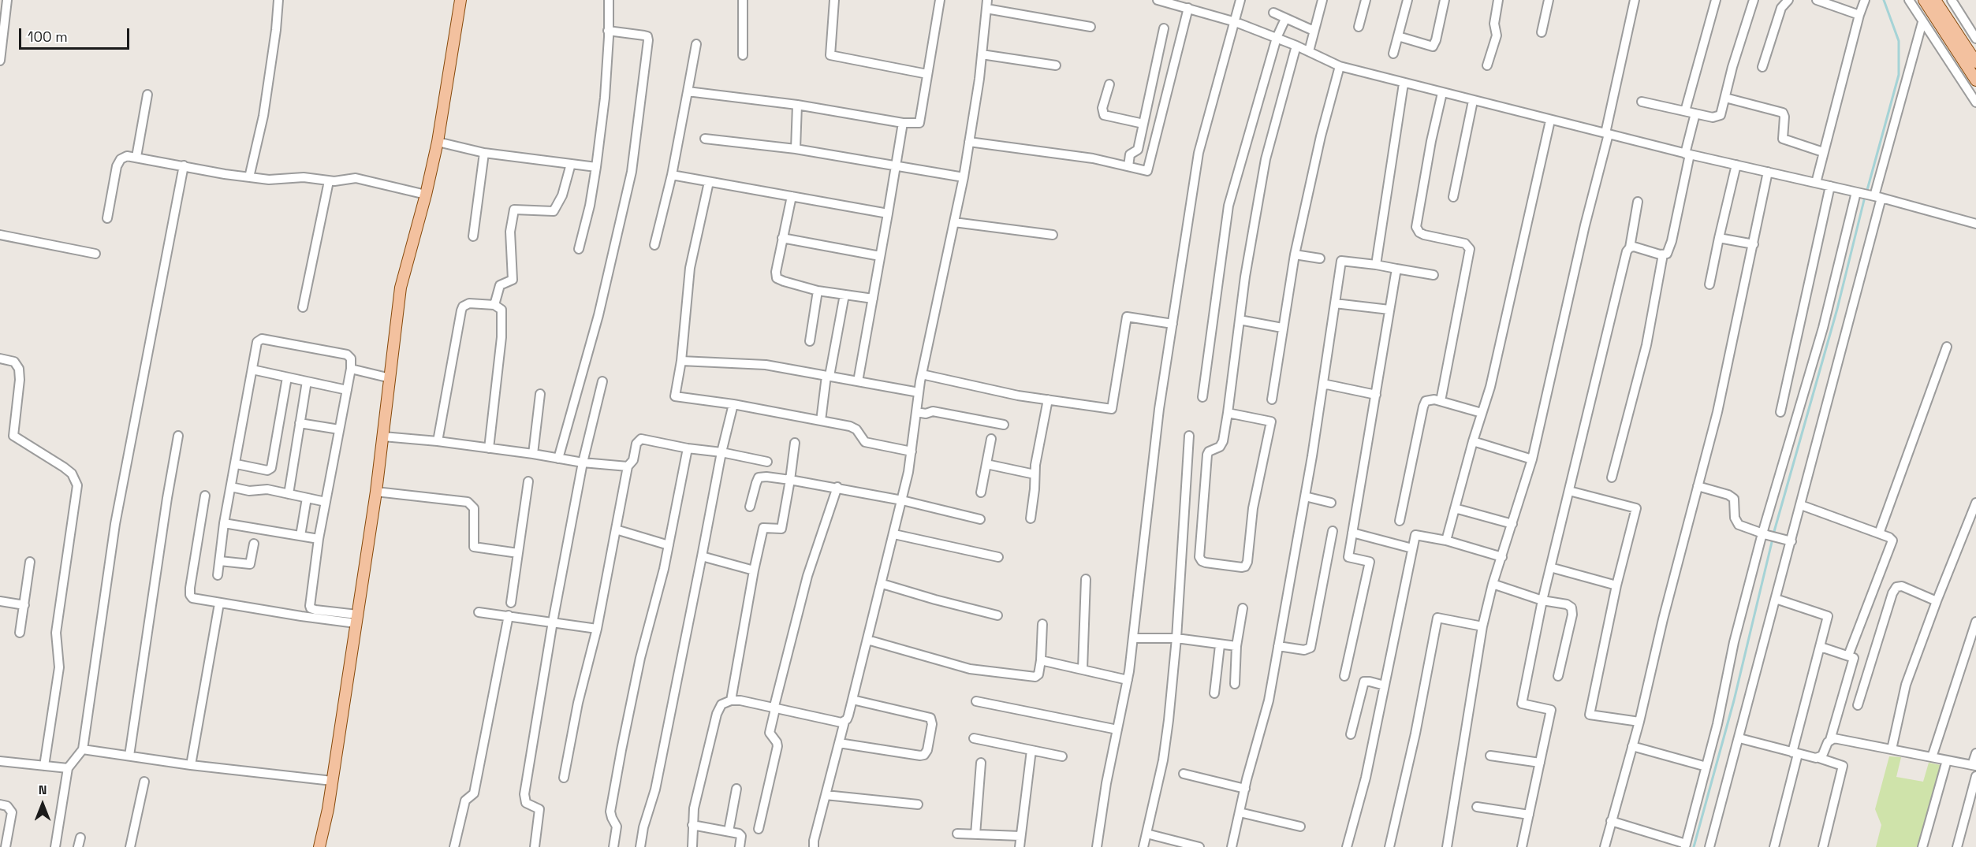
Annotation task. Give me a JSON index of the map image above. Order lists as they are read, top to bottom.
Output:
{
  "scale_bar": "100 m",
  "north": "top"
}
